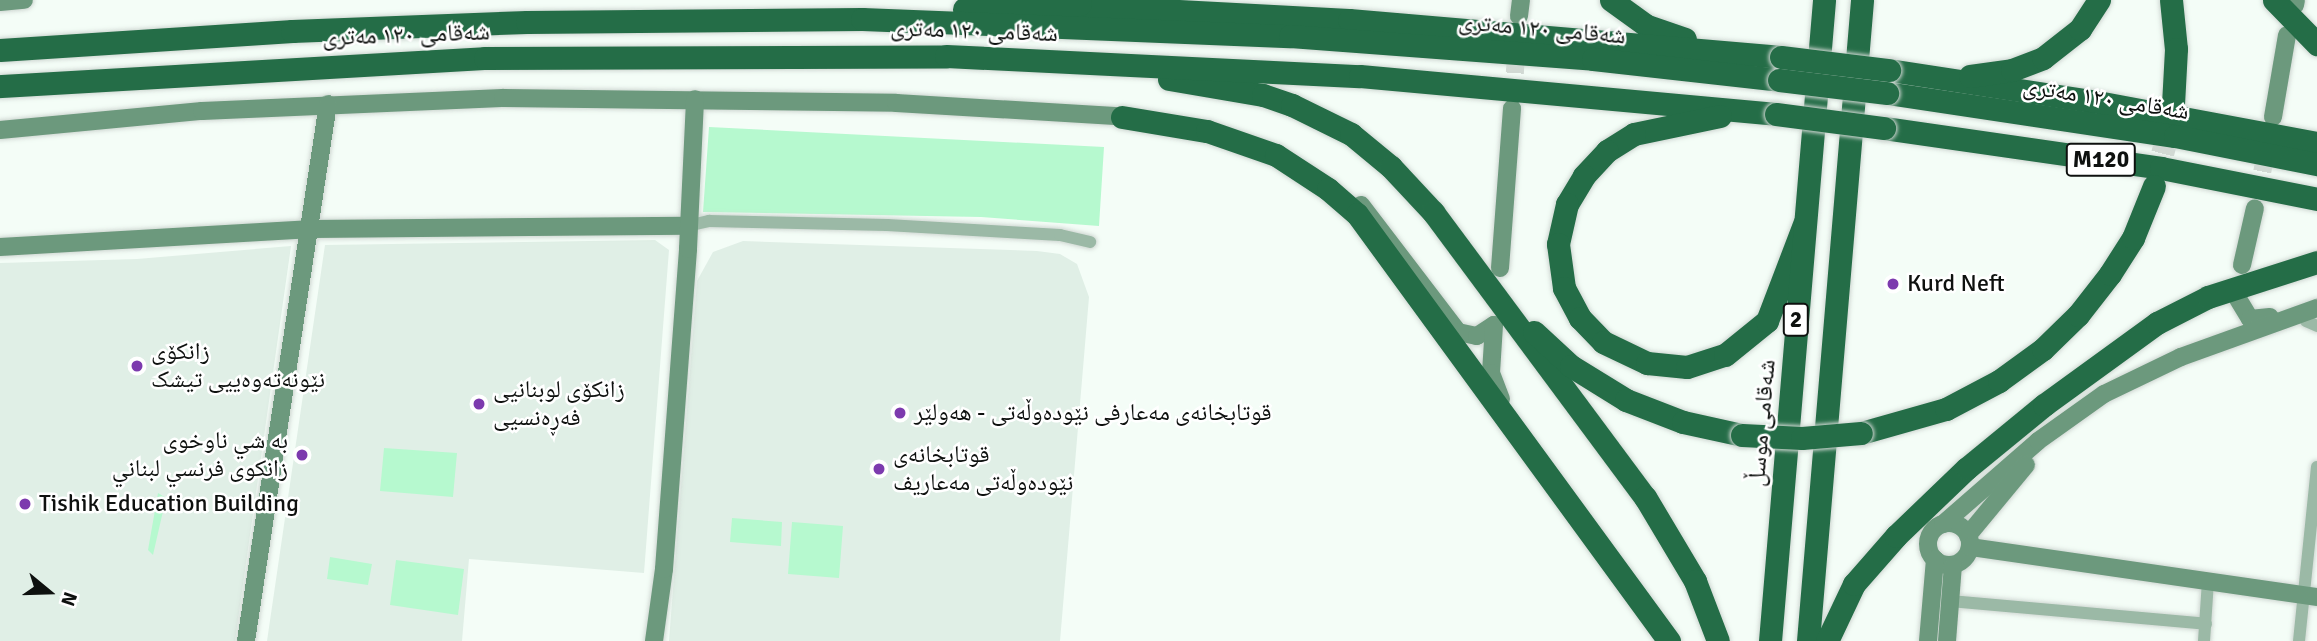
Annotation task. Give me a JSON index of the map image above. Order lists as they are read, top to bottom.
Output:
{
  "streets": {
    "highway": [
      "شەقامی ١٢٠ مەتری",
      "M120",
      "2",
      "شەقامی موسڵ"
    ]
  },
  "places": [
    "Kurd Neft",
    "زانکۆی نێونەتەوەییی تیشک",
    "زانکۆی لوبنانیی فەڕەنسیی",
    "قوتابخانەی مەعارفی نێودەوڵەتی - هەولێر",
    "به شي ناوخوى زانكوى فرنسي لبناني",
    "قوتابخانەی نێودەوڵەتی مەعاریف",
    "Tishik Education Building"
  ],
  "north": "right"
}
